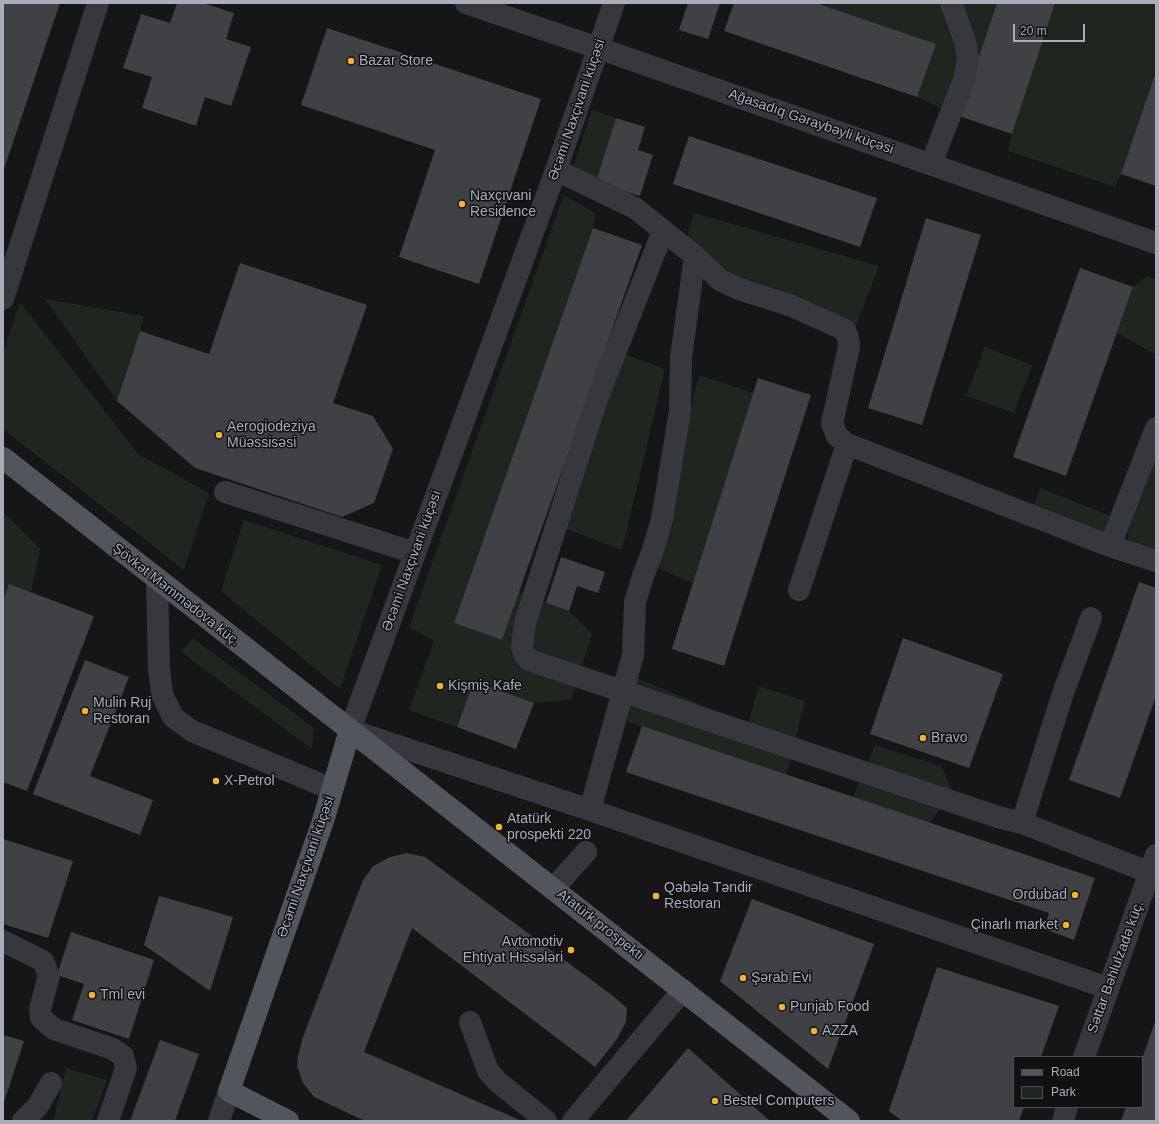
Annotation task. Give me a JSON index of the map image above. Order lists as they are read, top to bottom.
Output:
{
  "streets": {
    "main road": ["Əcəmi Naxçivani küçəsi", "Şövkət Məmmədova küç.", "Atatürk prospekti"],
    "street": ["Ağasadıq Gəraybəyli küçəsi", "Səttar Bəhlulzadə küç."]
  },
  "crossings": [
    ["Əcəmi Naxçivani küçəsi", "Ağasadıq Gəraybəyli küçəsi"],
    ["Əcəmi Naxçivani küçəsi", "Şövkət Məmmədova küç."],
    ["Əcəmi Naxçivani küçəsi", "Atatürk prospekti"],
    ["Şövkət Məmmədova küç.", "Atatürk prospekti"]
  ],
  "places": [
    "Bazar Store",
    "Naxçıvani Residence",
    "Aerogiodeziya Müəssisəsi",
    "Kişmiş Kafe",
    "Mulin Ruj Restoran",
    "Bravo",
    "X-Petrol",
    "Atatürk prospekti 220",
    "Ordubad",
    "Qəbələ Təndir Restoran",
    "Çinarlı market",
    "Avtomotiv Ehtiyat Hissələri",
    "Şərab Evi",
    "Tml evi",
    "Punjab Food",
    "AZZA",
    "Bestel Computers"
  ],
  "legend": ["Road", "Park"],
  "scale_bar": "20 m"
}
